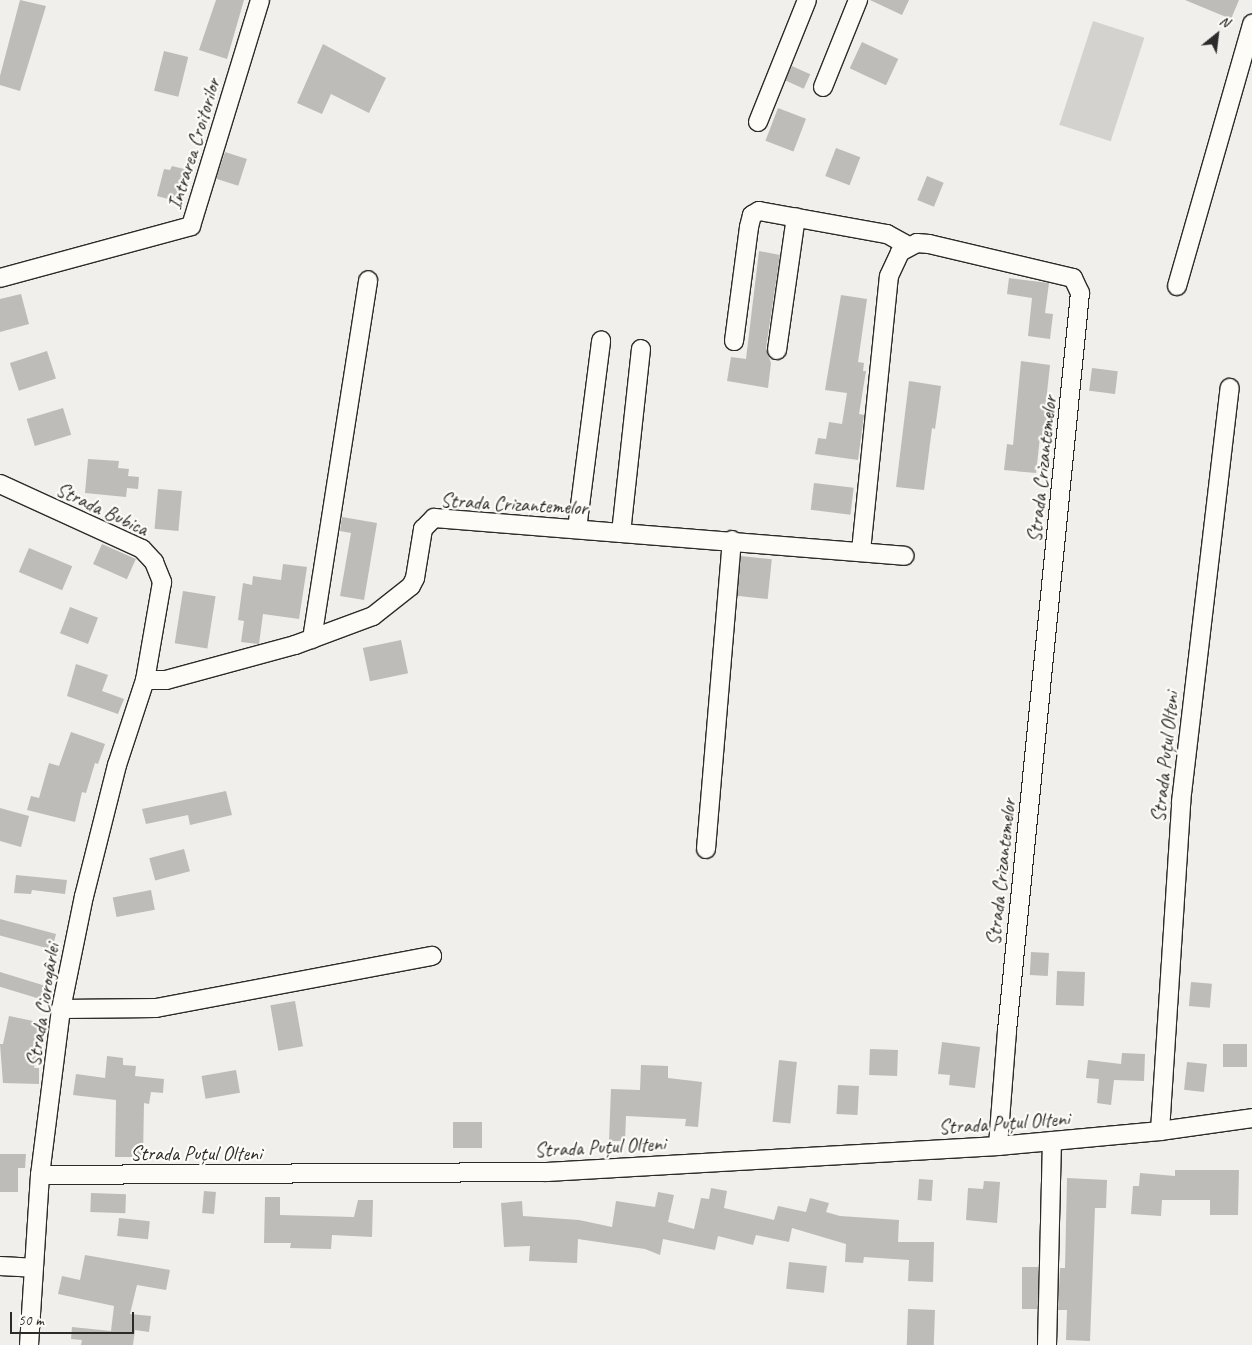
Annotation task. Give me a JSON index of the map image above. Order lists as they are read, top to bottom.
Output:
{
  "streets": {
    "street": [
      "Intrarea Croitorilor",
      "Strada Crizantemelor",
      "Strada Bubica",
      "Strada Puțul Olteni",
      "Strada Ciorogârlei"
    ]
  },
  "crossings": [
    ["Strada Crizantemelor", "Strada Bubica"],
    ["Strada Crizantemelor", "Strada Puțul Olteni"],
    ["Strada Crizantemelor", "Strada Ciorogârlei"],
    ["Strada Bubica", "Strada Ciorogârlei"],
    ["Strada Puțul Olteni", "Strada Ciorogârlei"]
  ],
  "scale_bar": "50 m",
  "north": "top right"
}
